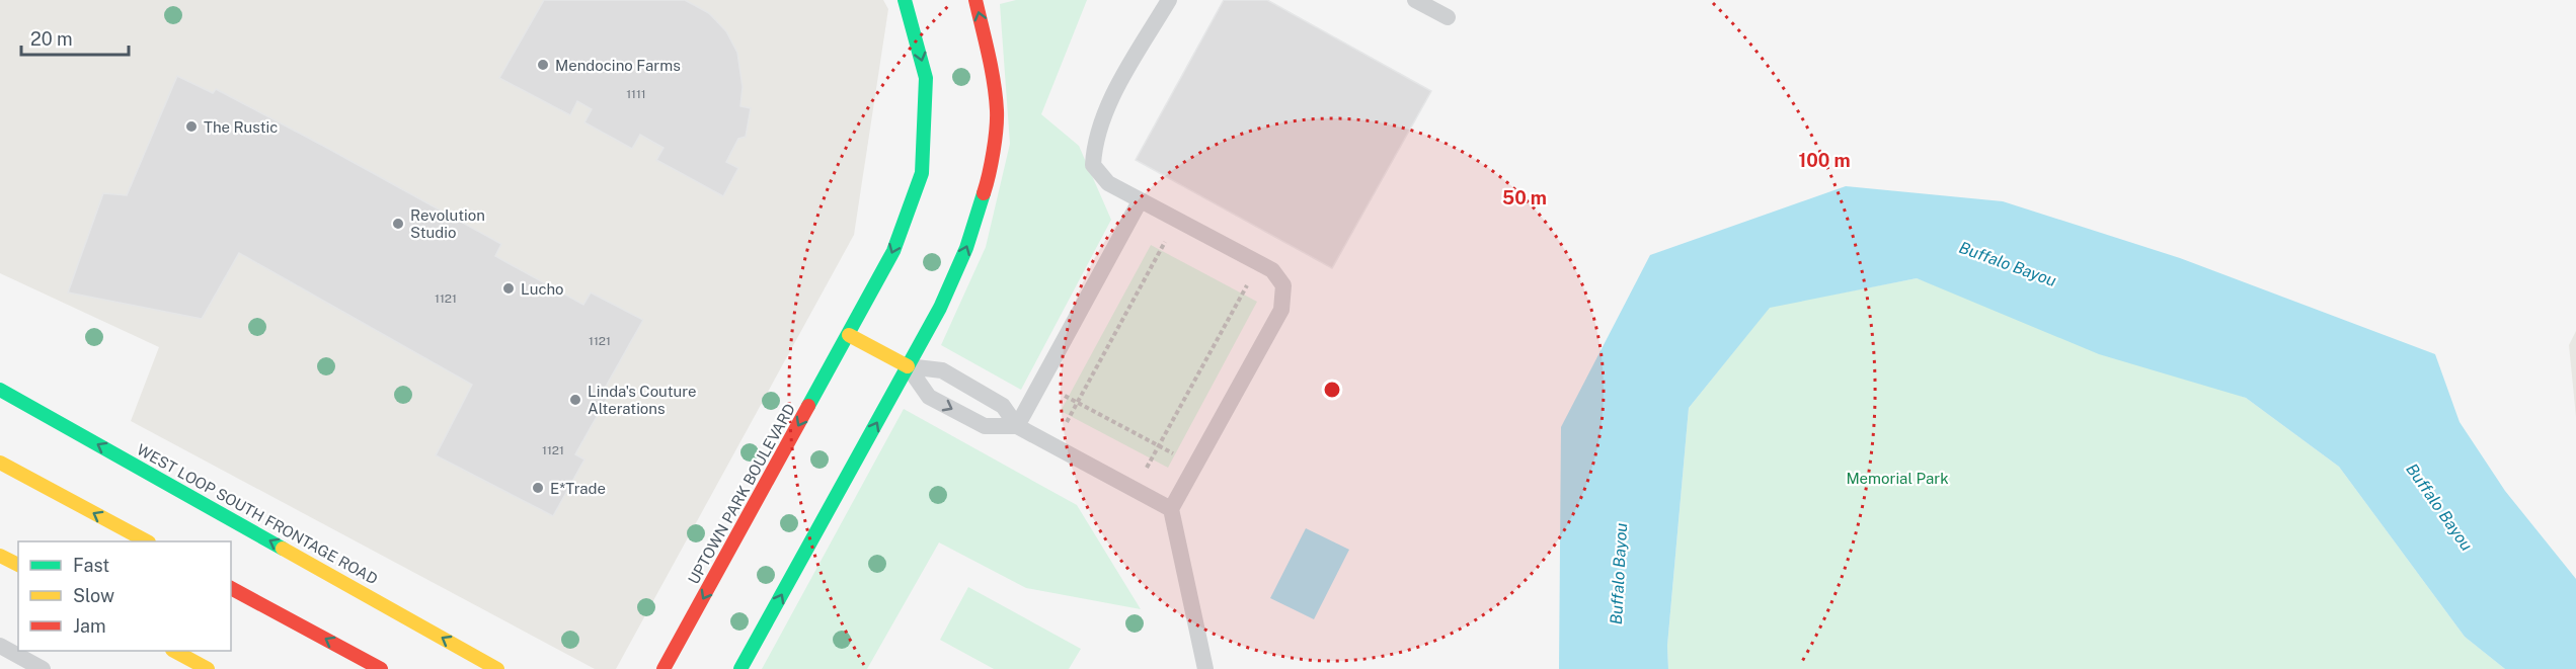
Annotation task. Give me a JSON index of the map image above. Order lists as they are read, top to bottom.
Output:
{
  "streets": {
    "main road": ["UPTOWN PARK BOULEVARD", "WEST LOOP SOUTH FRONTAGE ROAD"]
  },
  "water": ["Buffalo Bayou"],
  "parks": ["Memorial Park"],
  "places": [
    "Mendocino Farms",
    "The Rustic",
    "Revolution Studio",
    "Lucho",
    "Linda's Couture Alterations",
    "E*Trade"
  ],
  "house_numbers": [
    "1111",
    "1121",
    "1121",
    "1121"
  ],
  "legend": ["Fast", "Slow", "Jam"],
  "scale_bar": "20 m",
  "rings": ["100 m", "50 m"]
}
